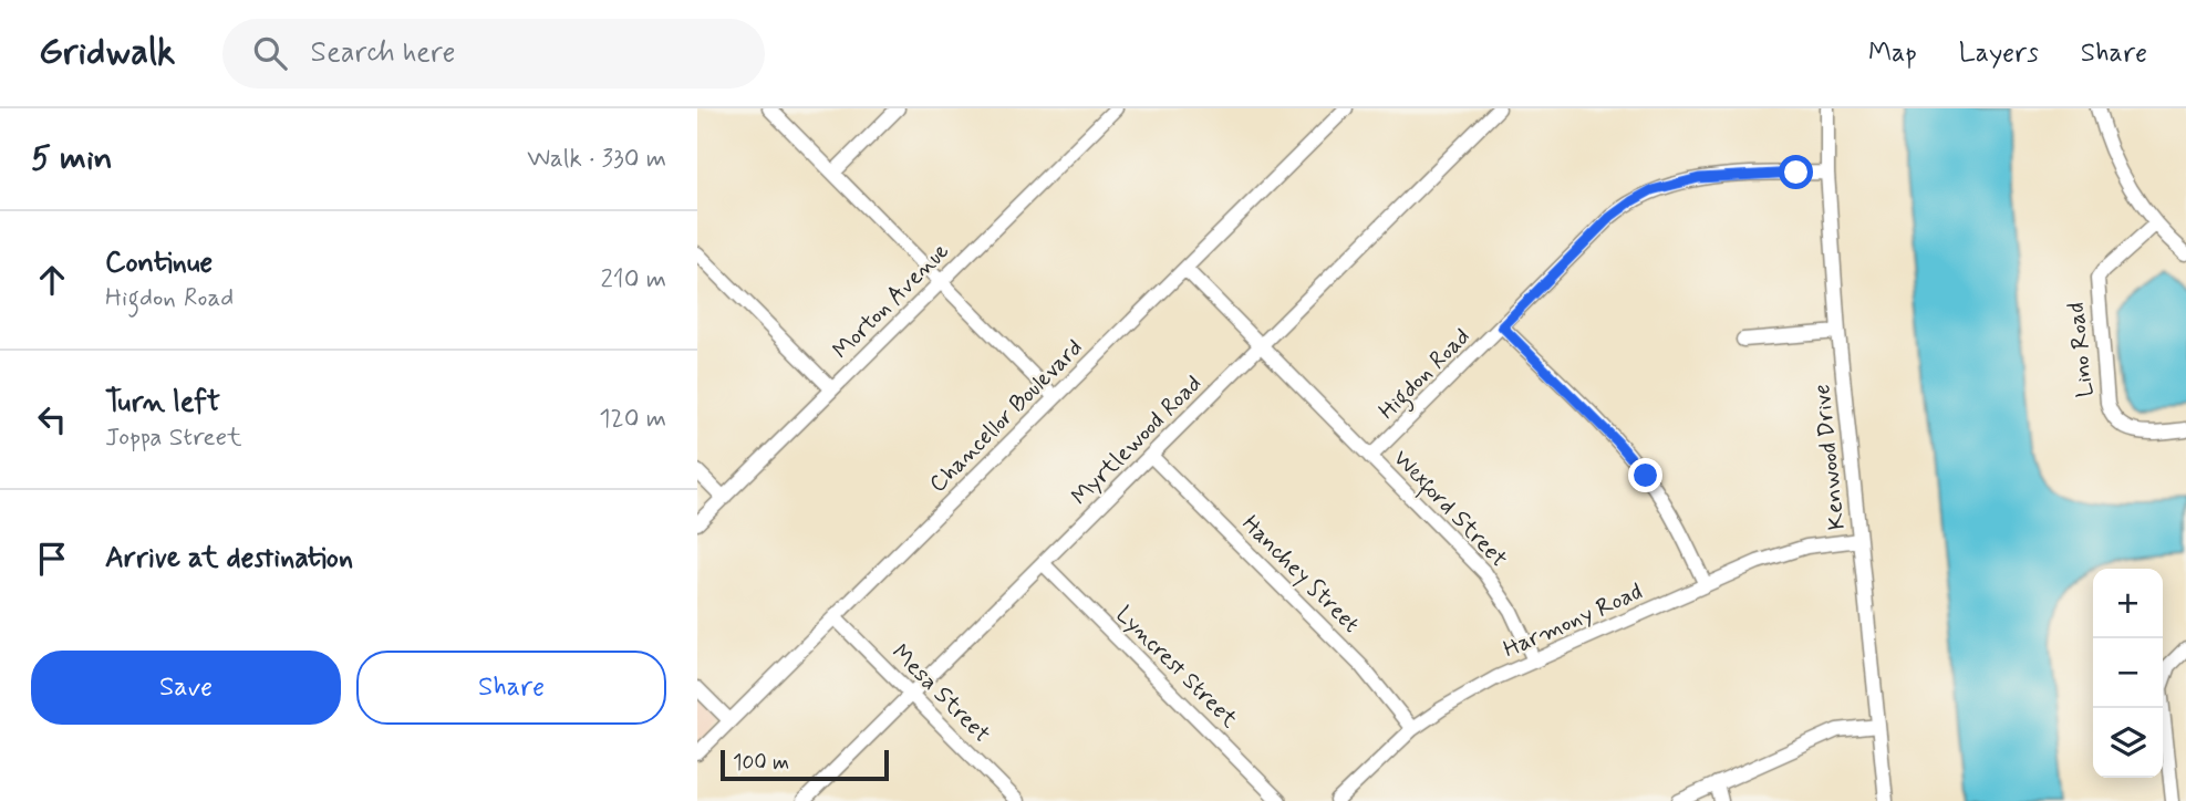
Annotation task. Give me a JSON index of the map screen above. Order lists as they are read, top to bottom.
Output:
{
  "streets": {
    "street": [
      "Morton Avenue",
      "Lino Road",
      "Higdon Road",
      "Chancellor Boulevard",
      "Myrtlewood Road",
      "Kenwood Drive",
      "Wexford Street",
      "Hanchey Street",
      "Harmony Road",
      "Lyncrest Street",
      "Mesa Street"
    ]
  },
  "crossings": [
    ["Higdon Road", "Kenwood Drive"],
    ["Higdon Road", "Wexford Street"],
    ["Chancellor Boulevard", "Wexford Street"],
    ["Chancellor Boulevard", "Mesa Street"],
    ["Myrtlewood Road", "Wexford Street"],
    ["Myrtlewood Road", "Hanchey Street"],
    ["Myrtlewood Road", "Lyncrest Street"],
    ["Myrtlewood Road", "Mesa Street"],
    ["Kenwood Drive", "Harmony Road"],
    ["Wexford Street", "Harmony Road"],
    ["Hanchey Street", "Harmony Road"]
  ],
  "scale_bar": "100 m",
  "page": {
    "header": "Gridwalk",
    "search": "Search here",
    "nav": ["Map", "Layers", "Share"],
    "heading": ["5 min", "Walk · 330 m"],
    "list": [
      ["Continue", "Higdon Road", "210 m"],
      ["Turn left", "Joppa Street", "120 m"],
      "Arrive at destination"
    ],
    "map_buttons": ["+", "−"],
    "buttons": ["Save", "Share"],
    "scale": "100 m"
  }
}
